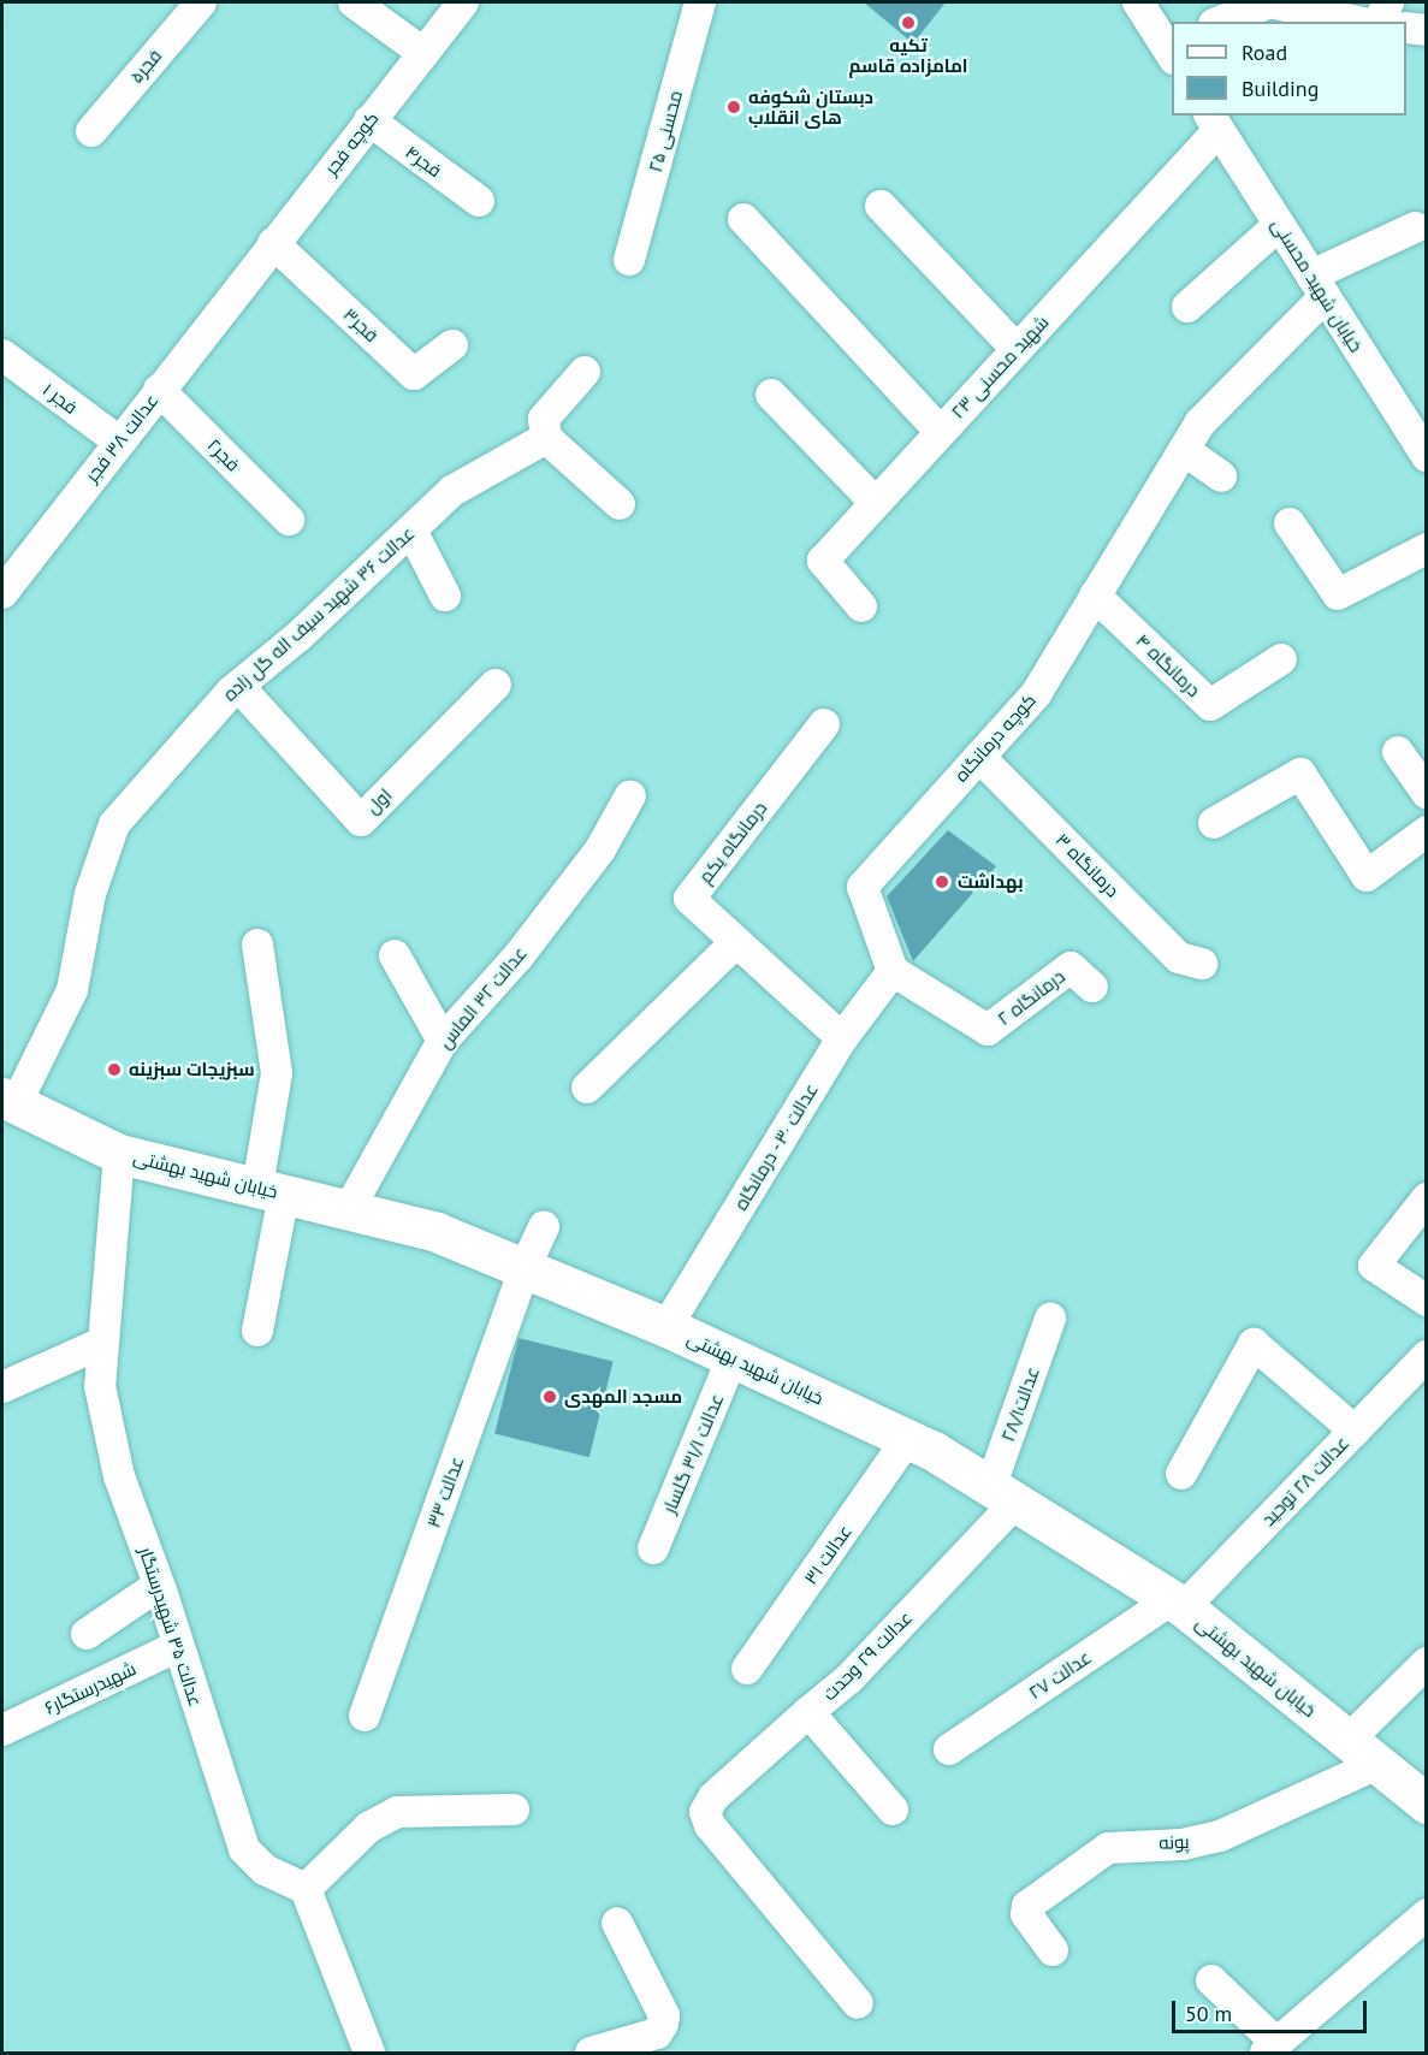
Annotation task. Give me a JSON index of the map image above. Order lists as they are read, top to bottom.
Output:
{
  "streets": {
    "main road": ["خیابان شهید بهشتی"],
    "street": [
      "فجر۵",
      "محسنی ۲۵",
      "کوچه فجر",
      "فجر۴",
      "خیابان شهید محسنی",
      "فجر۳",
      "شهید محسنی ۲۳",
      "فجر ۱",
      "عدالت ۳۸ فجر",
      "فجر۲",
      "عدالت ۳۶ شهید سیف اله گل زاده",
      "درمانگاه ۴",
      "کوچه درمانگاه",
      "اول",
      "درمانگاه یکم",
      "درمانگاه ۳",
      "عدالت ۳۲ الماس",
      "درمانگاه ۲",
      "عدالت ۳۰ - درمانگاه",
      "عدالت۲۸/۱",
      "عدالت ۳۱/۱ گلسار",
      "عدالت ۲۸ توحید",
      "عدالت ۳۳",
      "عدالت ۳۱",
      "عدالت ۳۵ شهیدرستگار",
      "عدالت ۲۹ وحدت",
      "عدالت ۲۷",
      "شهیدرستگار۶",
      "پونه"
    ]
  },
  "crossings": [
    ["کوچه فجر", "فجر۴"],
    ["کوچه فجر", "فجر۳"],
    ["کوچه فجر", "عدالت ۳۸ فجر"],
    ["خیابان شهید محسنی", "شهید محسنی ۲۳"],
    ["خیابان شهید محسنی", "کوچه درمانگاه"],
    ["فجر ۱", "عدالت ۳۸ فجر"],
    ["عدالت ۳۸ فجر", "فجر۲"],
    ["عدالت ۳۶ شهید سیف اله گل زاده", "اول"],
    ["عدالت ۳۶ شهید سیف اله گل زاده", "خیابان شهید بهشتی"],
    ["درمانگاه ۴", "کوچه درمانگاه"],
    ["کوچه درمانگاه", "درمانگاه ۳"],
    ["کوچه درمانگاه", "درمانگاه ۲"],
    ["کوچه درمانگاه", "عدالت ۳۰ - درمانگاه"],
    ["درمانگاه یکم", "عدالت ۳۰ - درمانگاه"],
    ["عدالت ۳۲ الماس", "خیابان شهید بهشتی"],
    ["درمانگاه ۲", "عدالت ۳۰ - درمانگاه"],
    ["عدالت ۳۰ - درمانگاه", "خیابان شهید بهشتی"],
    ["خیابان شهید بهشتی", "عدالت۲۸/۱"],
    ["خیابان شهید بهشتی", "عدالت ۳۱/۱ گلسار"],
    ["خیابان شهید بهشتی", "عدالت ۲۸ توحید"],
    ["خیابان شهید بهشتی", "عدالت ۳۳"],
    ["خیابان شهید بهشتی", "عدالت ۳۱"],
    ["خیابان شهید بهشتی", "عدالت ۳۵ شهیدرستگار"],
    ["خیابان شهید بهشتی", "عدالت ۲۹ وحدت"],
    ["خیابان شهید بهشتی", "عدالت ۲۷"],
    ["خیابان شهید بهشتی", "پونه"],
    ["عدالت۲۸/۱", "عدالت ۲۹ وحدت"],
    ["عدالت ۲۸ توحید", "عدالت ۲۷"],
    ["عدالت ۳۵ شهیدرستگار", "شهیدرستگار۶"]
  ],
  "places": [
    "تکیه امامزاده قاسم",
    "دبستان شکوفه های انقلاب",
    "بهداشت",
    "سبزیجات سبزینه",
    "مسجد المهدی"
  ],
  "legend": ["Road", "Building"],
  "scale_bar": "50 m"
}
